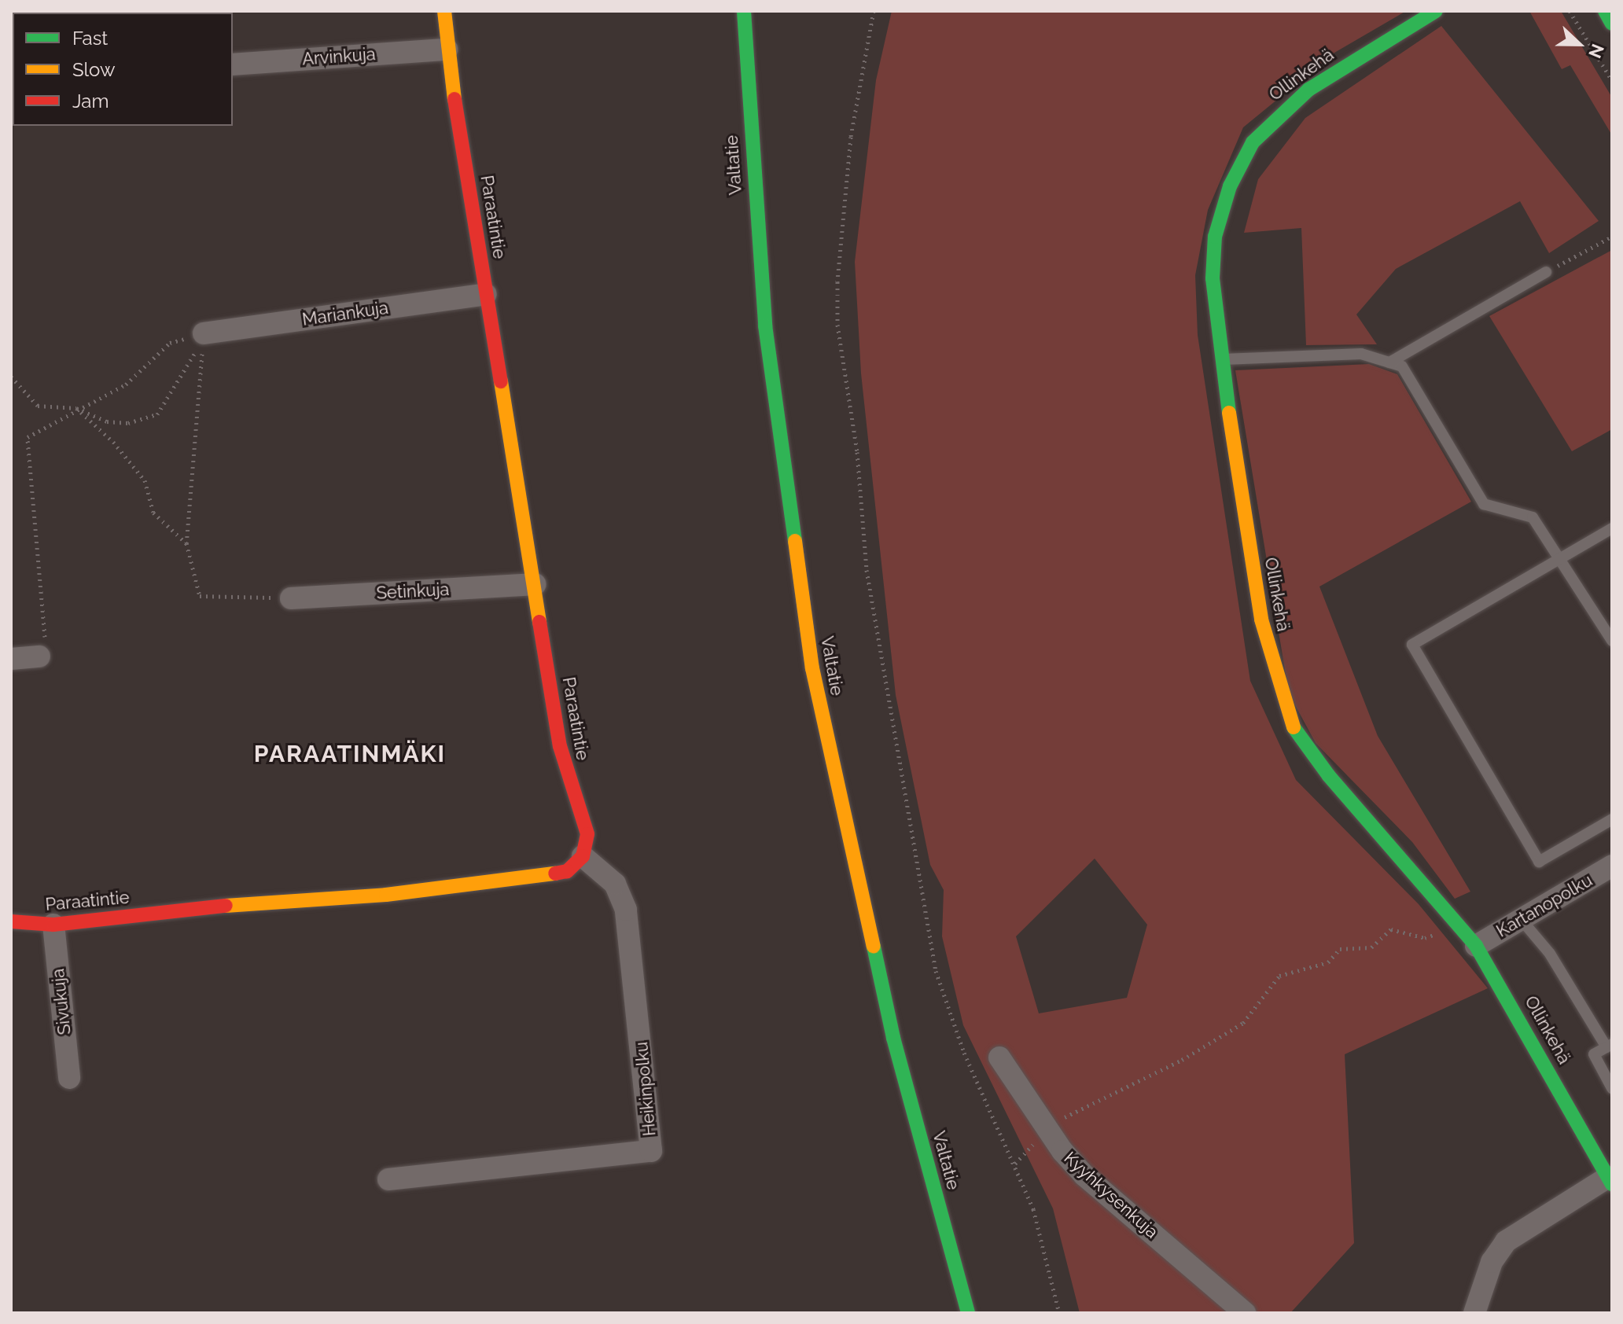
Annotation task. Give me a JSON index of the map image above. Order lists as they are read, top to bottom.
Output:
{
  "streets": {
    "main road": ["Ollinkehä", "Valtatie", "Paraatintie"],
    "street": [
      "Arvinkuja",
      "Mariankuja",
      "Setinkuja",
      "Kartanopolku",
      "Sivukuja",
      "Heikinpolku",
      "Kyyhkysenkuja"
    ]
  },
  "crossings": [
    ["Arvinkuja", "Paraatintie"],
    ["Ollinkehä", "Kartanopolku"],
    ["Paraatintie", "Mariankuja"],
    ["Paraatintie", "Setinkuja"],
    ["Paraatintie", "Sivukuja"],
    ["Paraatintie", "Heikinpolku"]
  ],
  "districts": ["PARAATINMÄKI"],
  "legend": ["Fast", "Slow", "Jam"],
  "north": "right"
}
